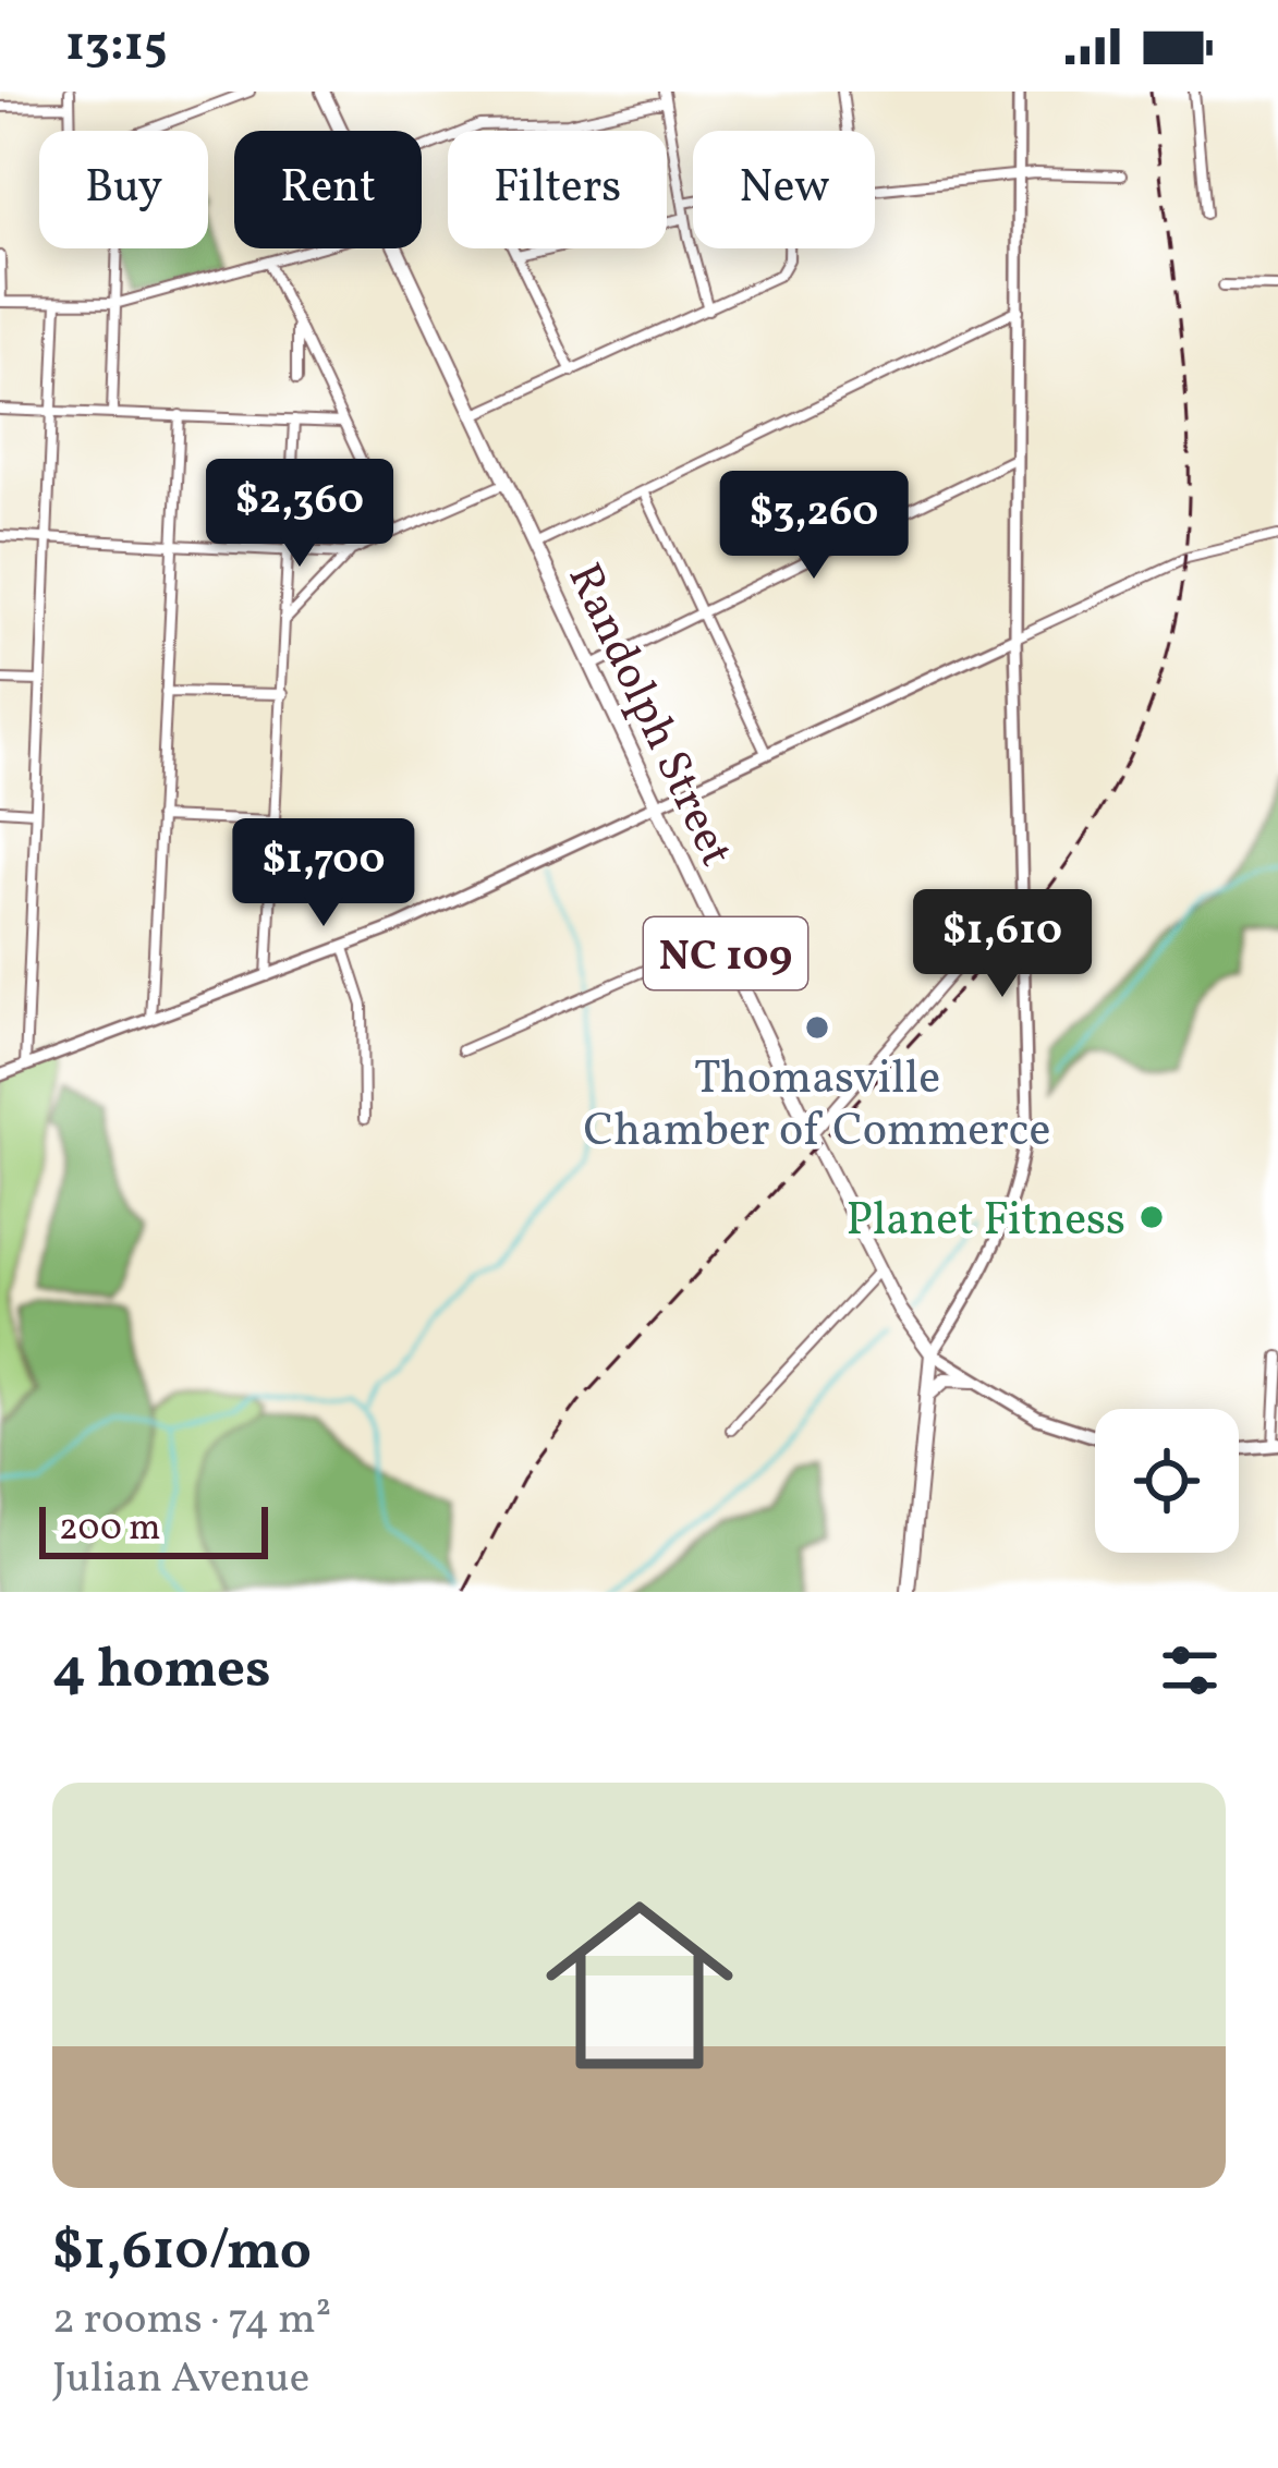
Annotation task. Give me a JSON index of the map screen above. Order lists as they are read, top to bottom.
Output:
{
  "streets": {
    "main road": ["Randolph Street", "NC 109"]
  },
  "places": ["Thomasville Chamber of Commerce", "Planet Fitness"],
  "scale_bar": "200 m",
  "page": {
    "status": "13:15",
    "chip": [
      "Buy",
      "Rent",
      "Filters",
      "New"
    ],
    "price": [
      "$2,360",
      "$3,260",
      "$1,700",
      "$1,610"
    ],
    "scale": "200 m",
    "heading": "4 homes",
    "list": [
      {
        "name": "$1,610/mo",
        "note": "2 rooms · 74 m² · Julian Avenue"
      }
    ]
  }
}
